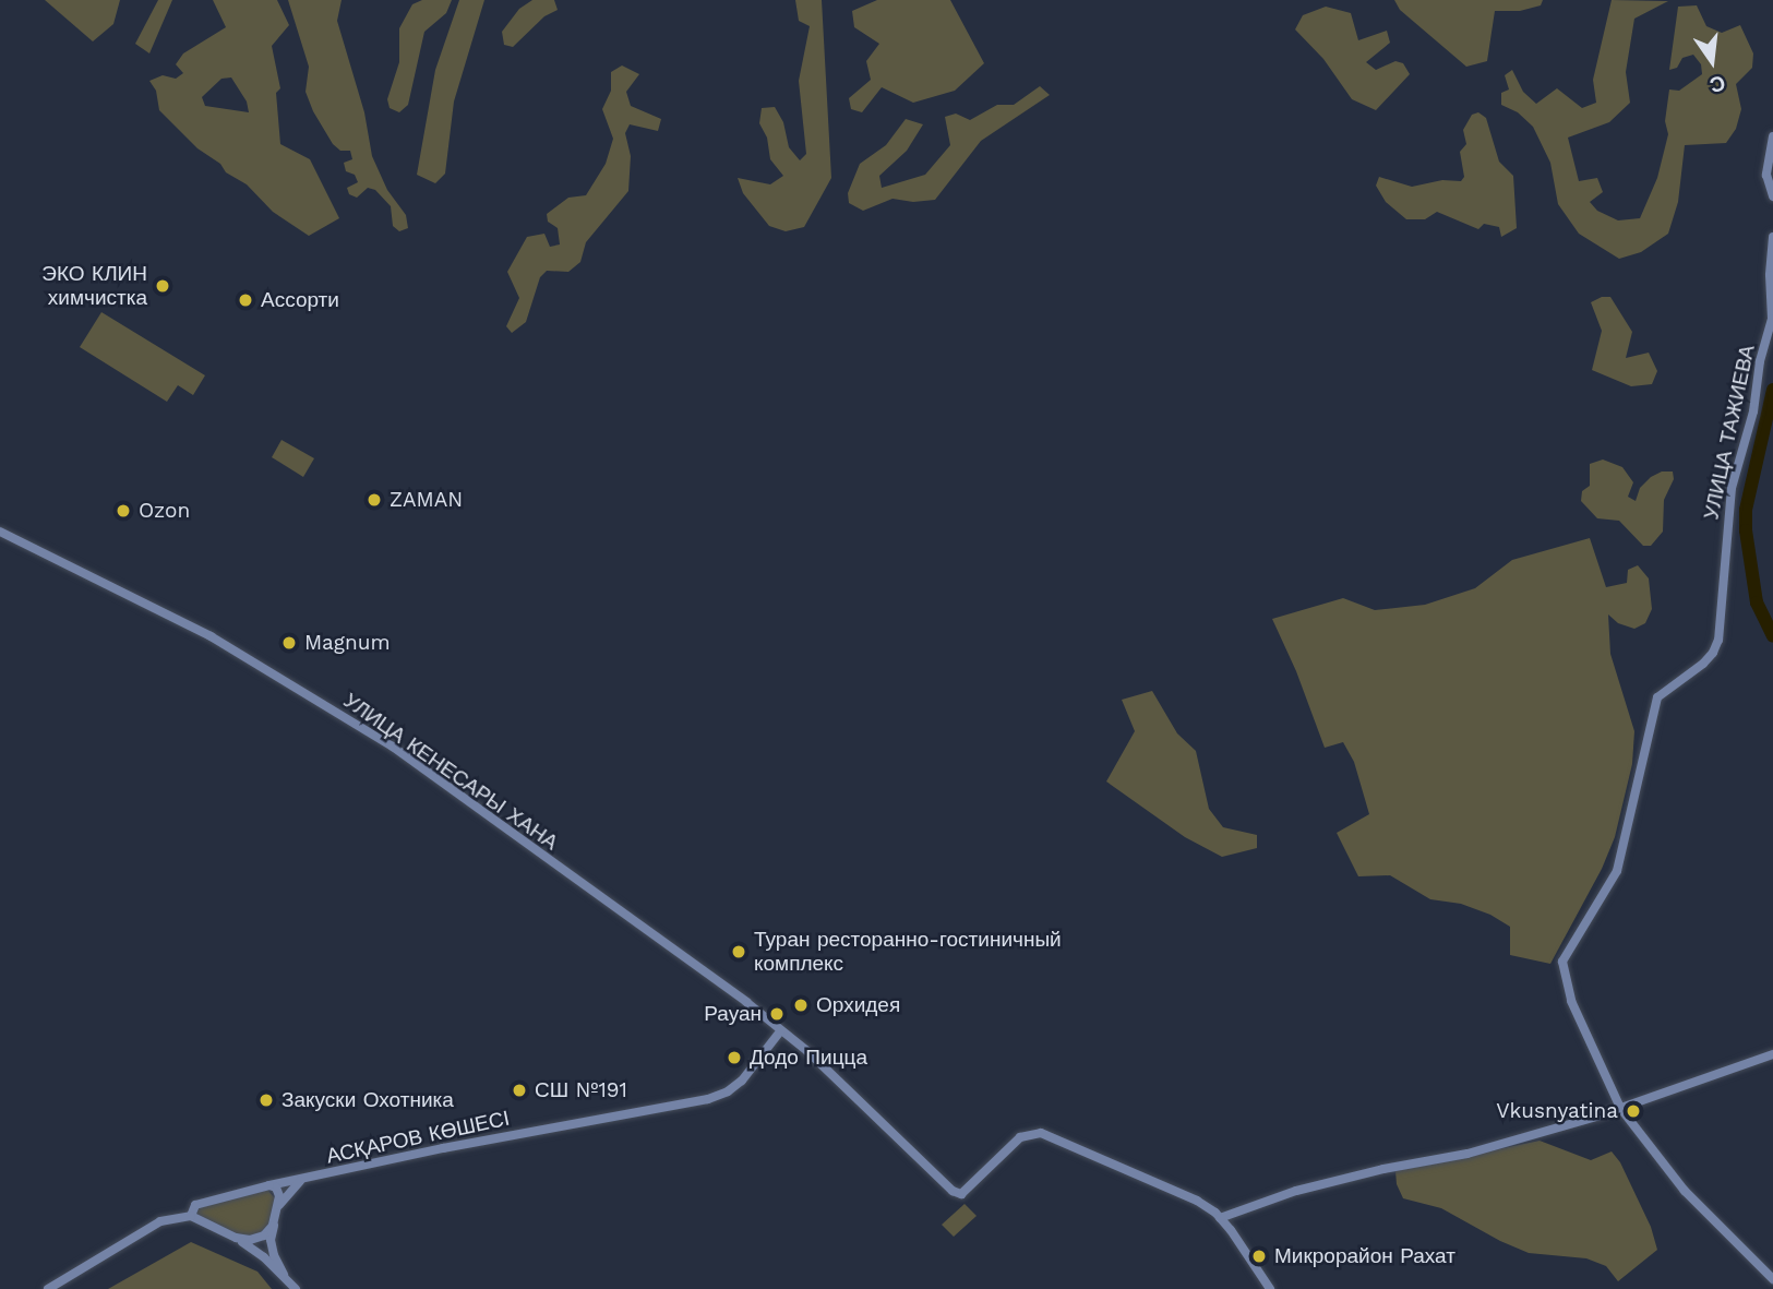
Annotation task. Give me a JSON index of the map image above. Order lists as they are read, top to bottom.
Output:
{
  "streets": {
    "street": ["УЛИЦА ТАЖИЕВА", "УЛИЦА КЕНЕСАРЫ ХАНА", "АСҚАРОВ КӨШЕСІ"]
  },
  "crossings": [
    ["УЛИЦА КЕНЕСАРЫ ХАНА", "АСҚАРОВ КӨШЕСІ"]
  ],
  "places": [
    "ЭКО КЛИН химчистка",
    "Ассорти",
    "ZAMAN",
    "Ozon",
    "Magnum",
    "Туран ресторанно-гостиничный комплекс",
    "Орхидея",
    "Рауан",
    "Додо Пицца",
    "СШ №191",
    "Закуски Охотника",
    "Vkusnyatina",
    "Микрорайон Рахат"
  ],
  "north": "bottom"
}
